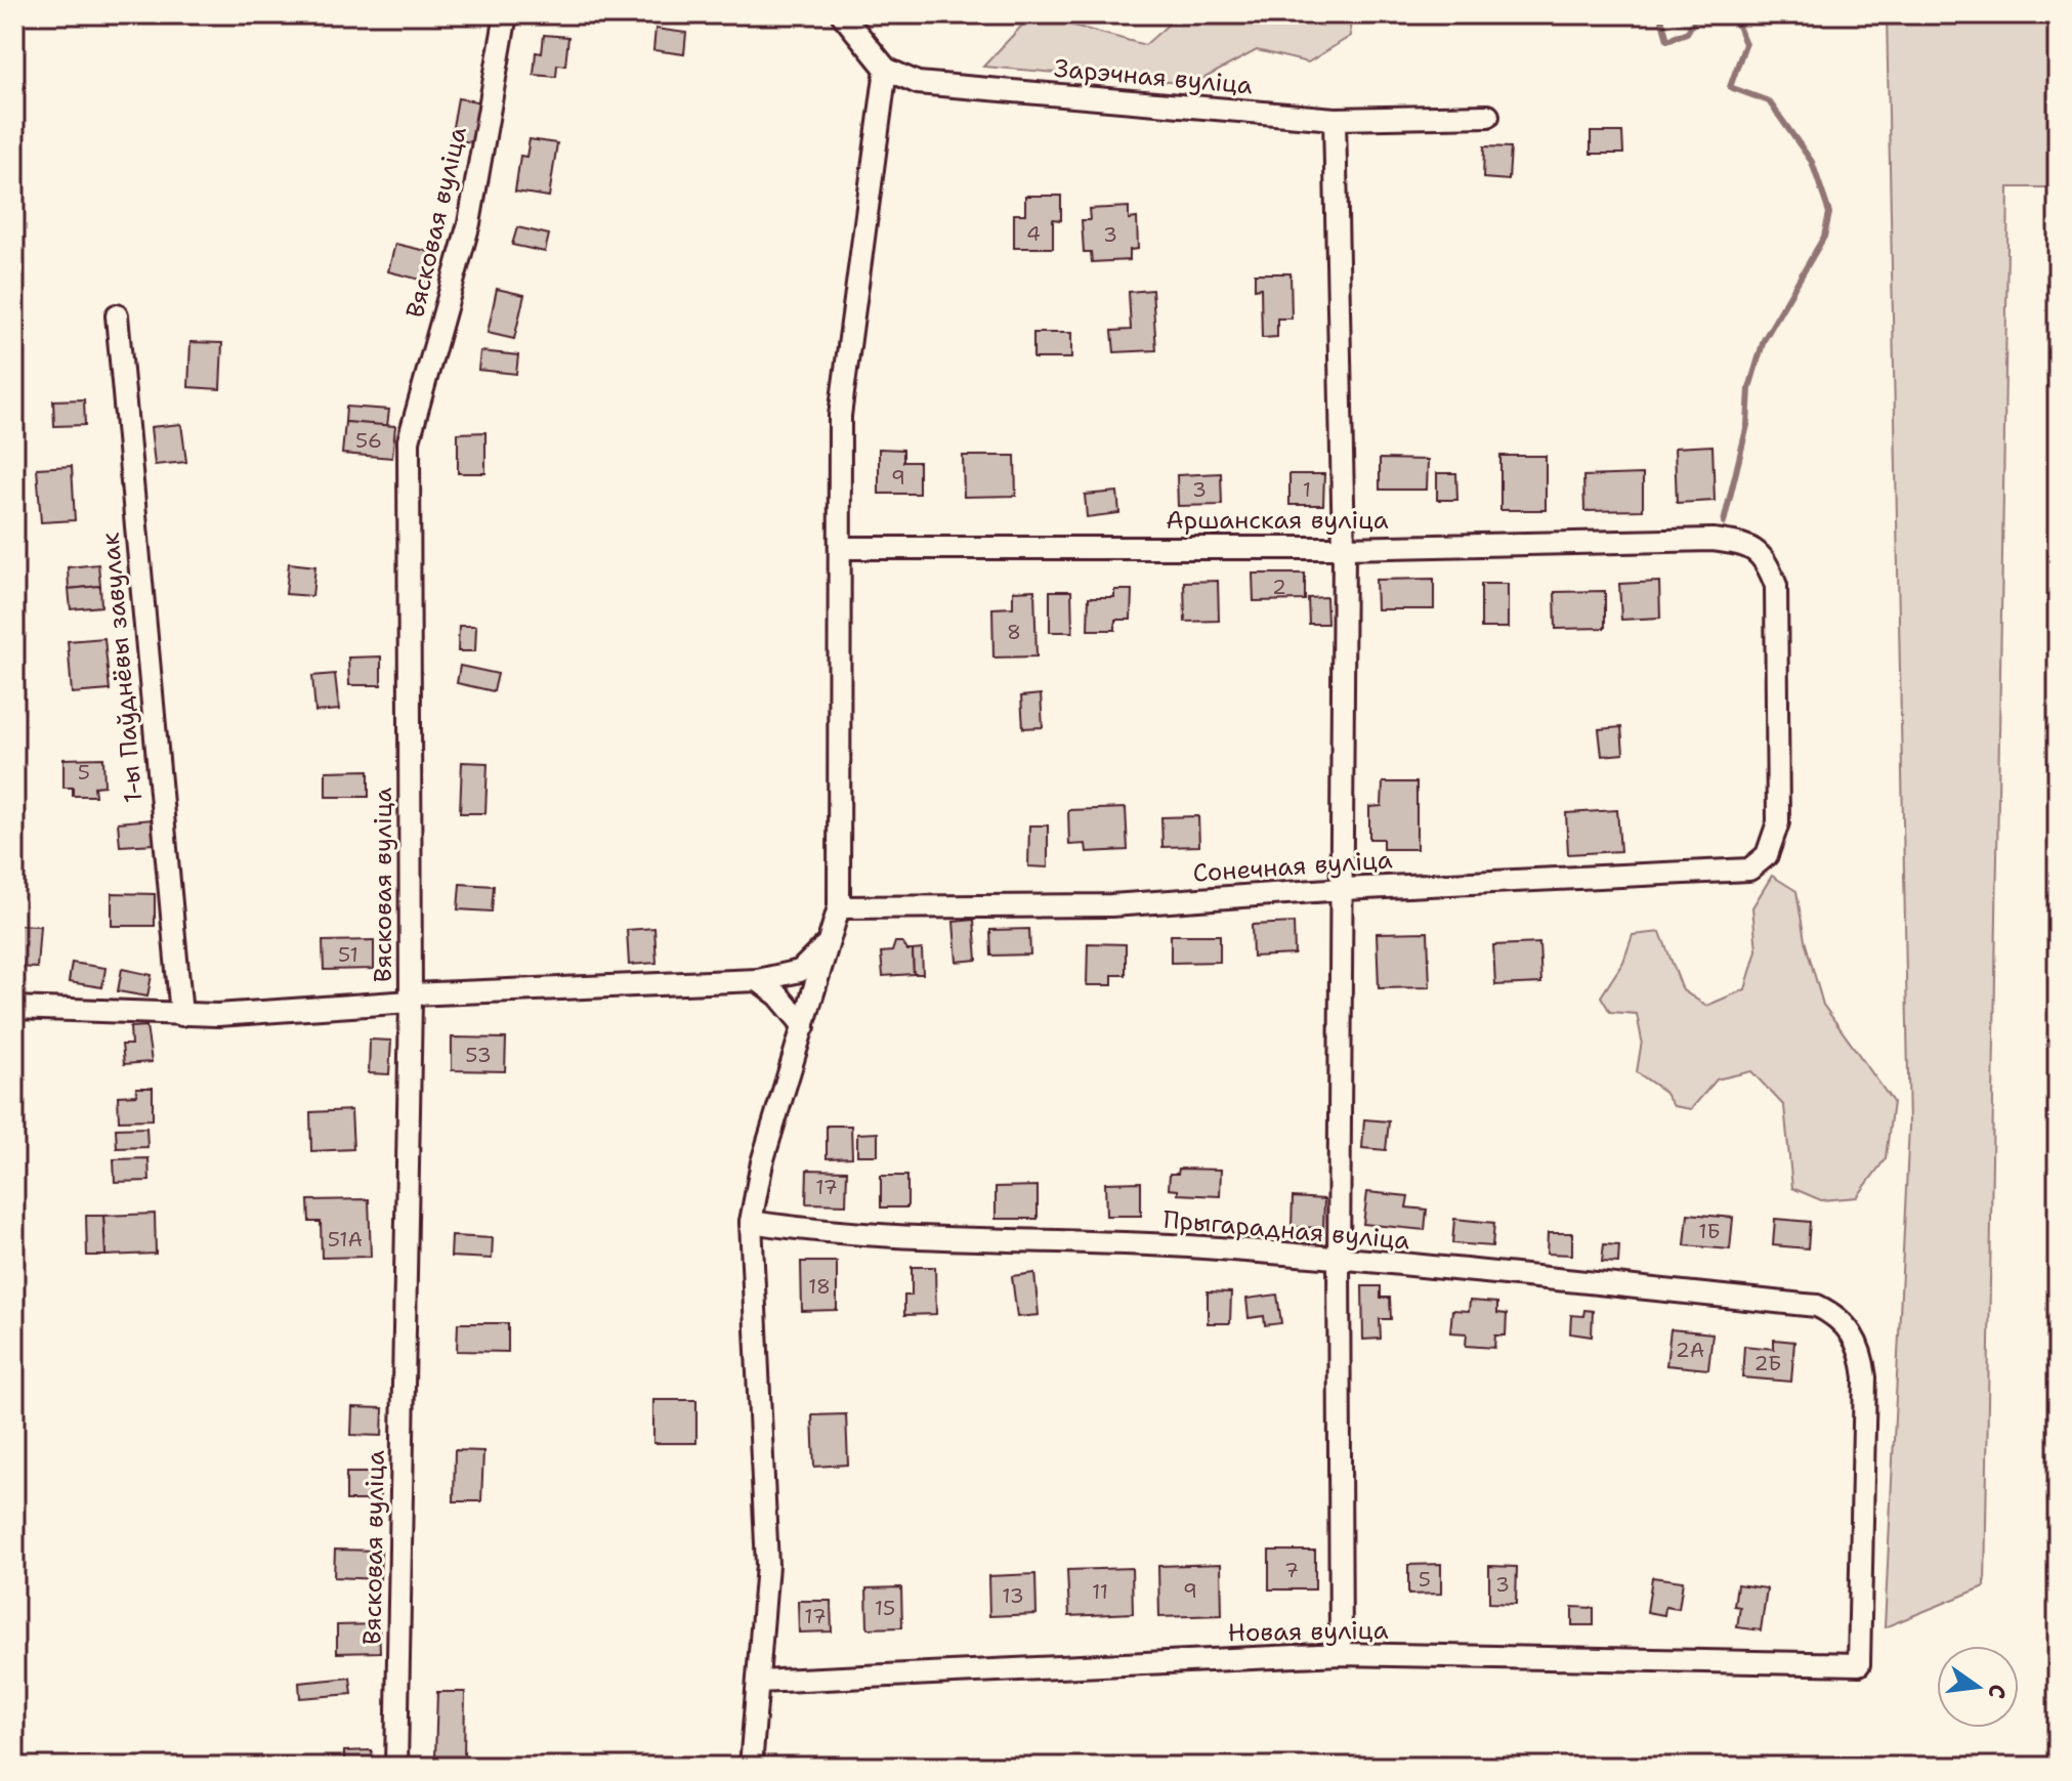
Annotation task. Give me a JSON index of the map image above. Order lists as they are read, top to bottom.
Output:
{
  "streets": {
    "street": [
      "Зарэчная вуліца",
      "Вясковая вуліца",
      "Аршанская вуліца",
      "1-ы Паўднёвы завулак",
      "Сонечная вуліца",
      "Прыгарадная вуліца",
      "Новая вуліца"
    ]
  },
  "crossings": [
    ["Аршанская вуліца", "Сонечная вуліца"],
    ["Прыгарадная вуліца", "Новая вуліца"]
  ],
  "house_numbers": [
    "4",
    "3",
    "56",
    "9",
    "3",
    "1",
    "2",
    "8",
    "5",
    "51",
    "53",
    "17",
    "1Б",
    "51А",
    "18",
    "2А",
    "2Б",
    "7",
    "5",
    "3",
    "9",
    "11",
    "13",
    "15",
    "17"
  ],
  "north": "right"
}
